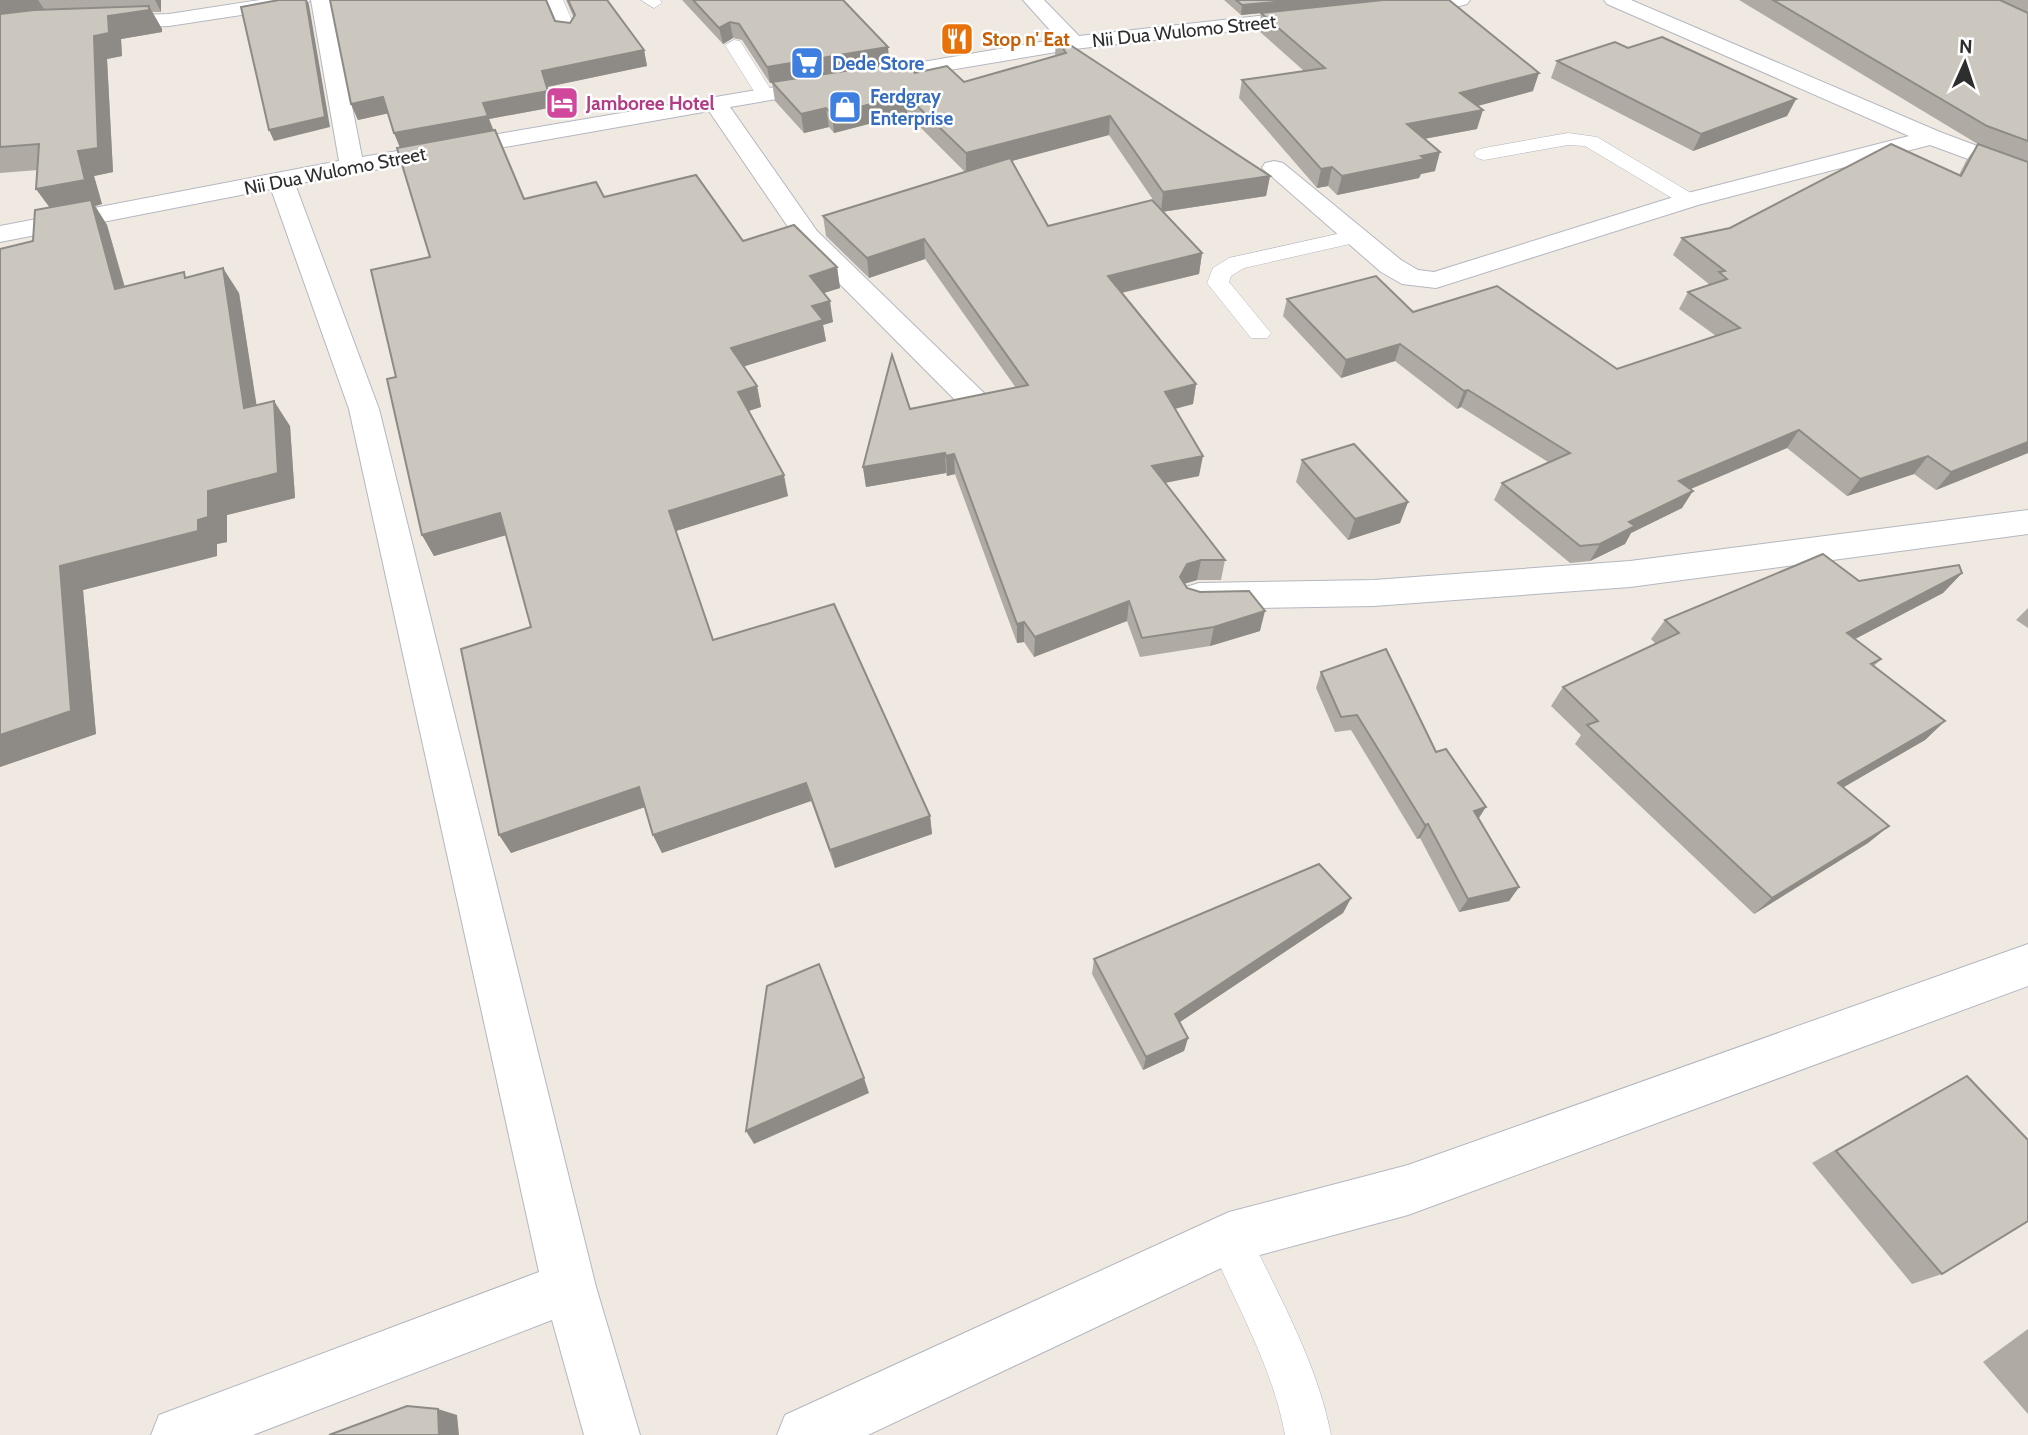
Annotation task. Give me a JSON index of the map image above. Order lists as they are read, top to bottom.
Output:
{
  "streets": {
    "street": ["Nii Dua Wulomo Street"]
  },
  "places": {
    "restaurant": ["Stop n' Eat"],
    "supermarket": ["Dede Store"],
    "hotel": ["Jamboree Hotel"],
    "shop": ["Ferdgray Enterprise"]
  },
  "north": "top"
}
